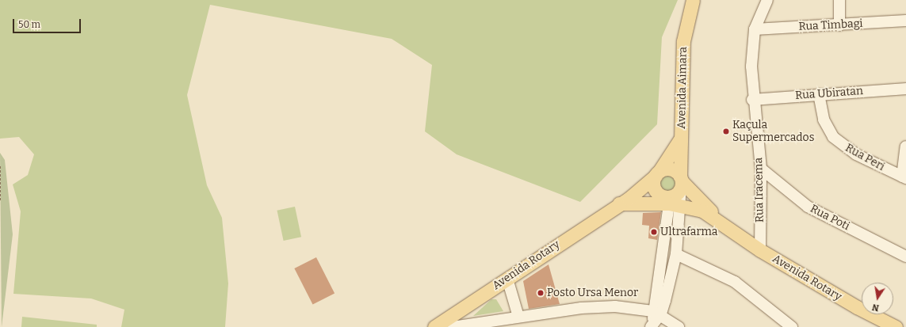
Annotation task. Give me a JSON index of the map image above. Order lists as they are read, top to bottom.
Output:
{
  "streets": {
    "main road": ["Avenida Aimara", "Avenida Rotary"],
    "street": [
      "Rua Timbagi",
      "Rua Ubiratan",
      "Rua Peri",
      "Rua Iracema",
      "Rua Poti"
    ]
  },
  "crossings": [
    ["Rua Timbagi", "Rua Iracema"],
    ["Avenida Aimara", "Avenida Rotary"],
    ["Rua Ubiratan", "Rua Peri"],
    ["Rua Ubiratan", "Rua Iracema"],
    ["Rua Iracema", "Rua Poti"],
    ["Rua Iracema", "Avenida Rotary"]
  ],
  "places": ["Kaçula Supermercados", "Ultrafarma", "Posto Ursa Menor"],
  "scale_bar": "50 m",
  "north": "bottom"
}
